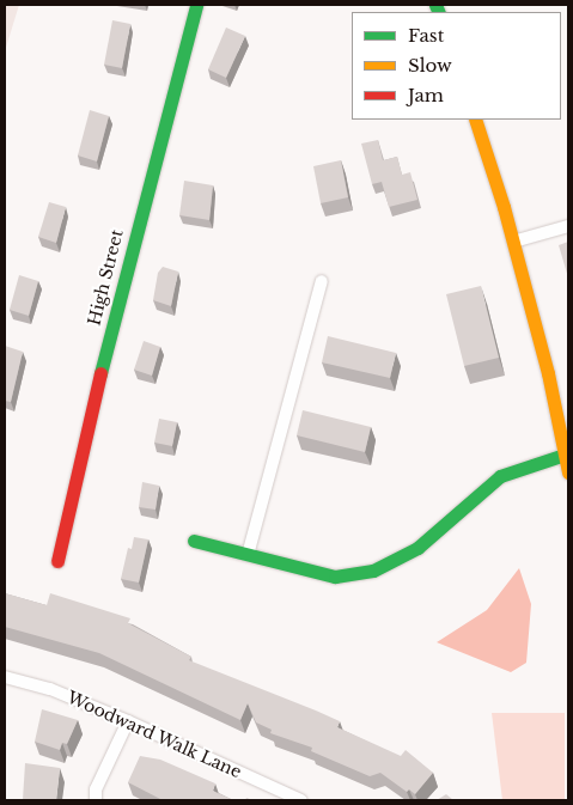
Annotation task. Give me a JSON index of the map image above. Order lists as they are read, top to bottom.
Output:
{
  "streets": {
    "street": ["High Street", "Woodward Walk Lane"]
  },
  "legend": ["Fast", "Slow", "Jam"]
}
